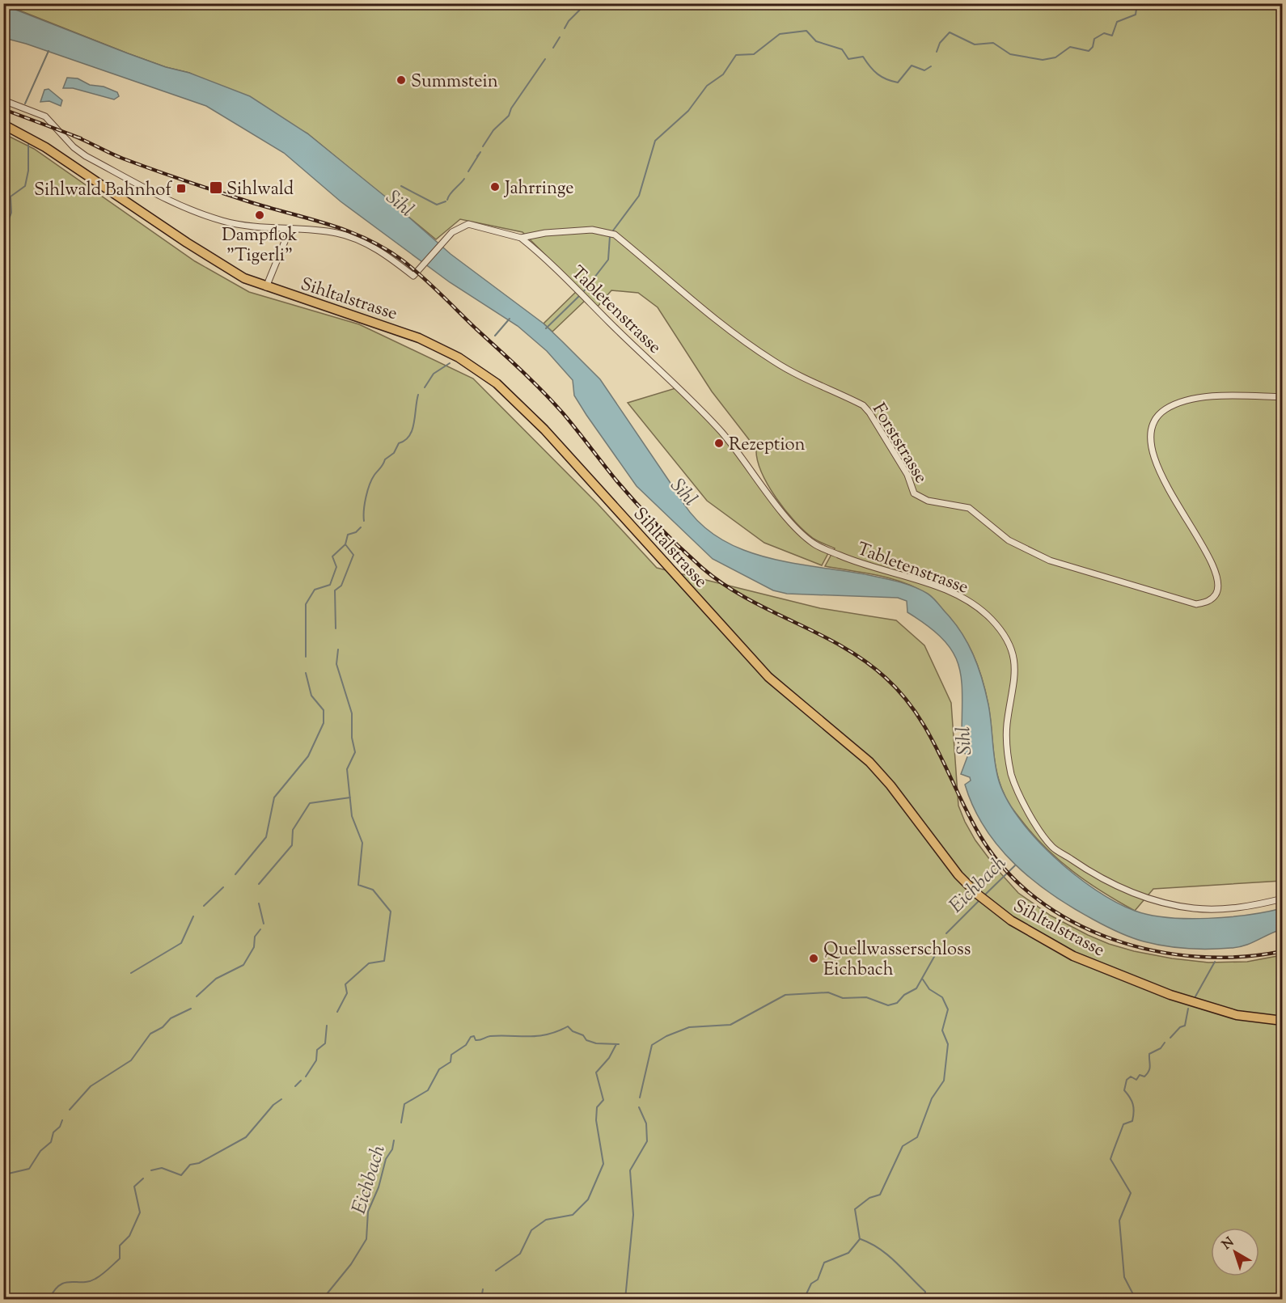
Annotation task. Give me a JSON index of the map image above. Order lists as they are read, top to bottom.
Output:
{
  "streets": {
    "main road": ["Sihltalstrasse"],
    "street": ["Tabletenstrasse", "Forststrasse"]
  },
  "crossings": [
    ["Tabletenstrasse", "Forststrasse"]
  ],
  "water": ["Sihl", "Eichbach"],
  "places": {
    "other": [
      "Summstein",
      "Jahrringe",
      "Dampflok \"Tigerli\"",
      "Rezeption",
      "Quellwasserschloss Eichbach"
    ],
    "transit": ["Sihlwald", "Sihlwald Bahnhof"]
  },
  "north": "top left"
}
